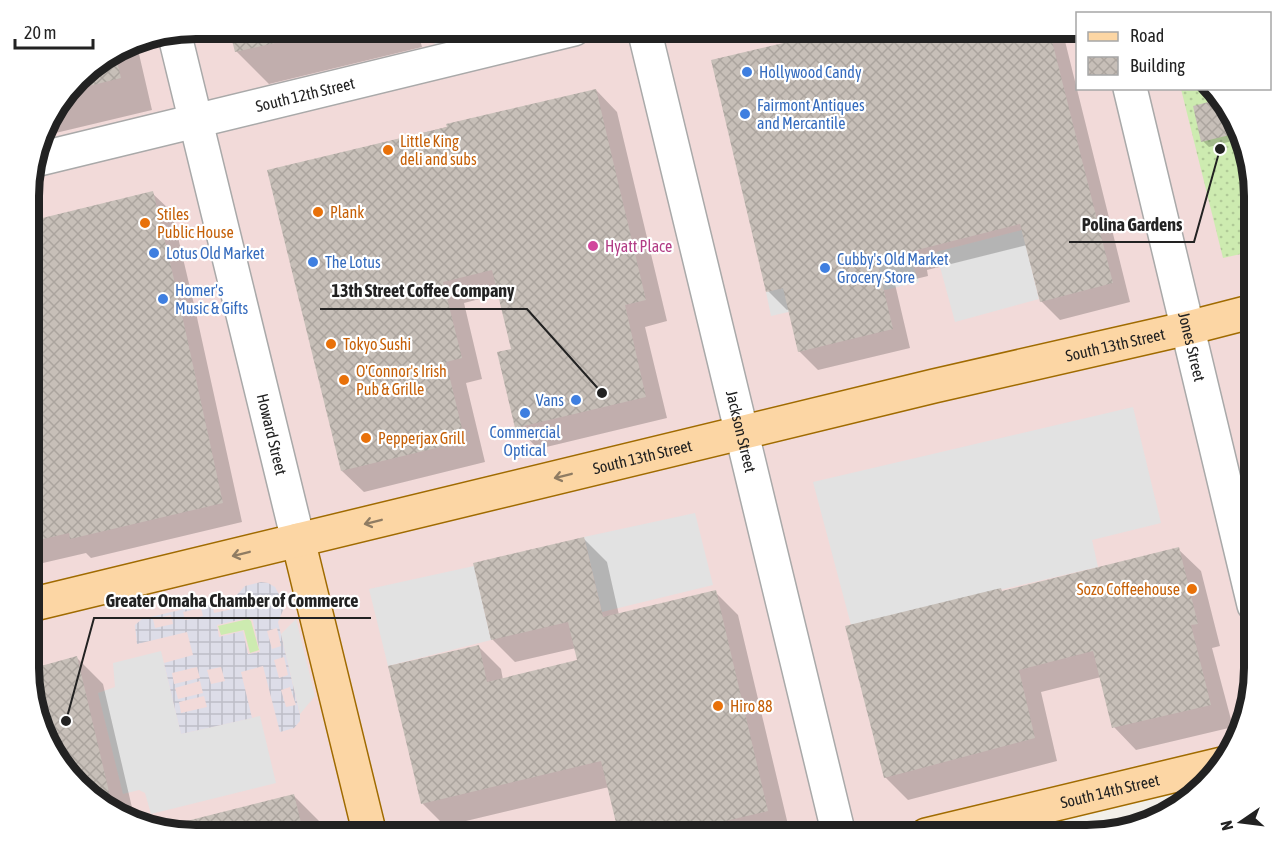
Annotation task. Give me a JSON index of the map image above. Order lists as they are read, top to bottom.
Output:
{
  "streets": {
    "main road": ["South 13th Street", "Howard Street", "South 14th Street"],
    "street": ["South 12th Street", "Jones Street", "Jackson Street"]
  },
  "crossings": [
    ["South 12th Street", "Howard Street"],
    ["South 13th Street", "Jones Street"],
    ["South 13th Street", "Jackson Street"],
    ["South 13th Street", "Howard Street"]
  ],
  "one_way": ["South 13th Street"],
  "places": [
    "Hollywood Candy",
    "Fairmont Antiques and Mercantile",
    "Polina Gardens",
    "Little King deli and subs",
    "Plank",
    "Stiles Public House",
    "Hyatt Place",
    "Lotus Old Market",
    "The Lotus",
    "Cubby's Old Market Grocery Store",
    "Homer's Music & Gifts",
    "Tokyo Sushi",
    "O'Connor's Irish Pub & Grille",
    "13th Street Coffee Company",
    "Vans",
    "Commercial Optical",
    "Pepperjax Grill",
    "Sozo Coffeehouse",
    "Hiro 88",
    "Greater Omaha Chamber of Commerce"
  ],
  "legend": ["Road", "Building"],
  "scale_bar": "20 m",
  "north": "left"
}
